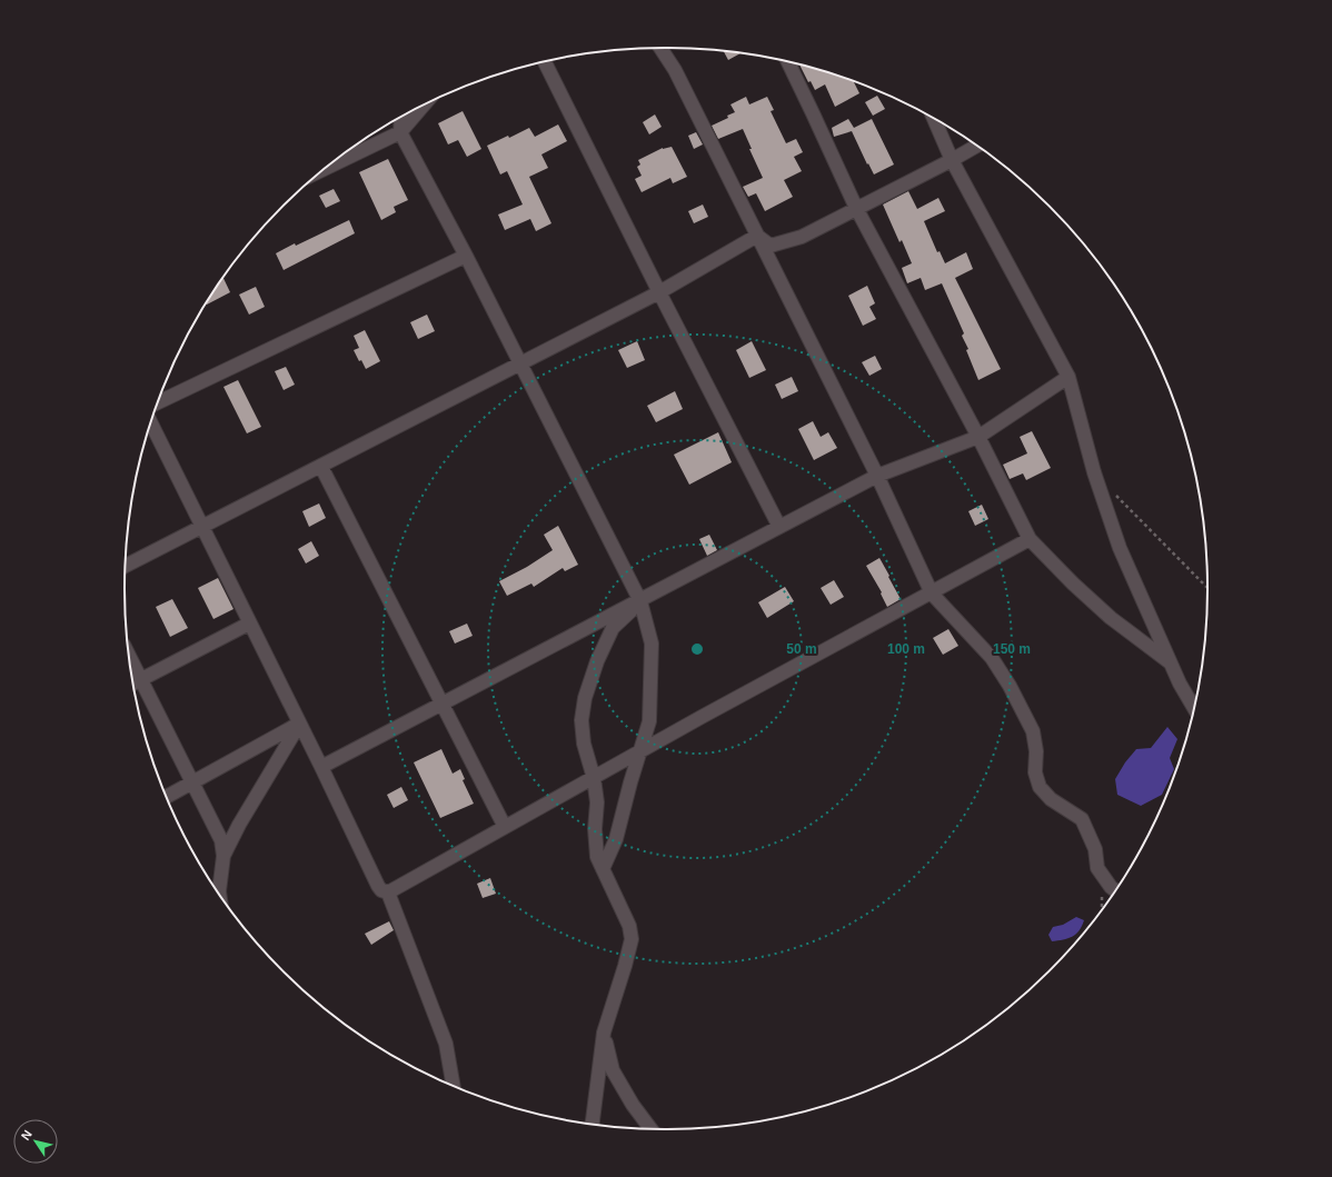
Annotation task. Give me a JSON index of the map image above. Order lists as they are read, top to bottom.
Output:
{
  "north": "top left",
  "rings": ["50 m", "100 m", "150 m"]
}
